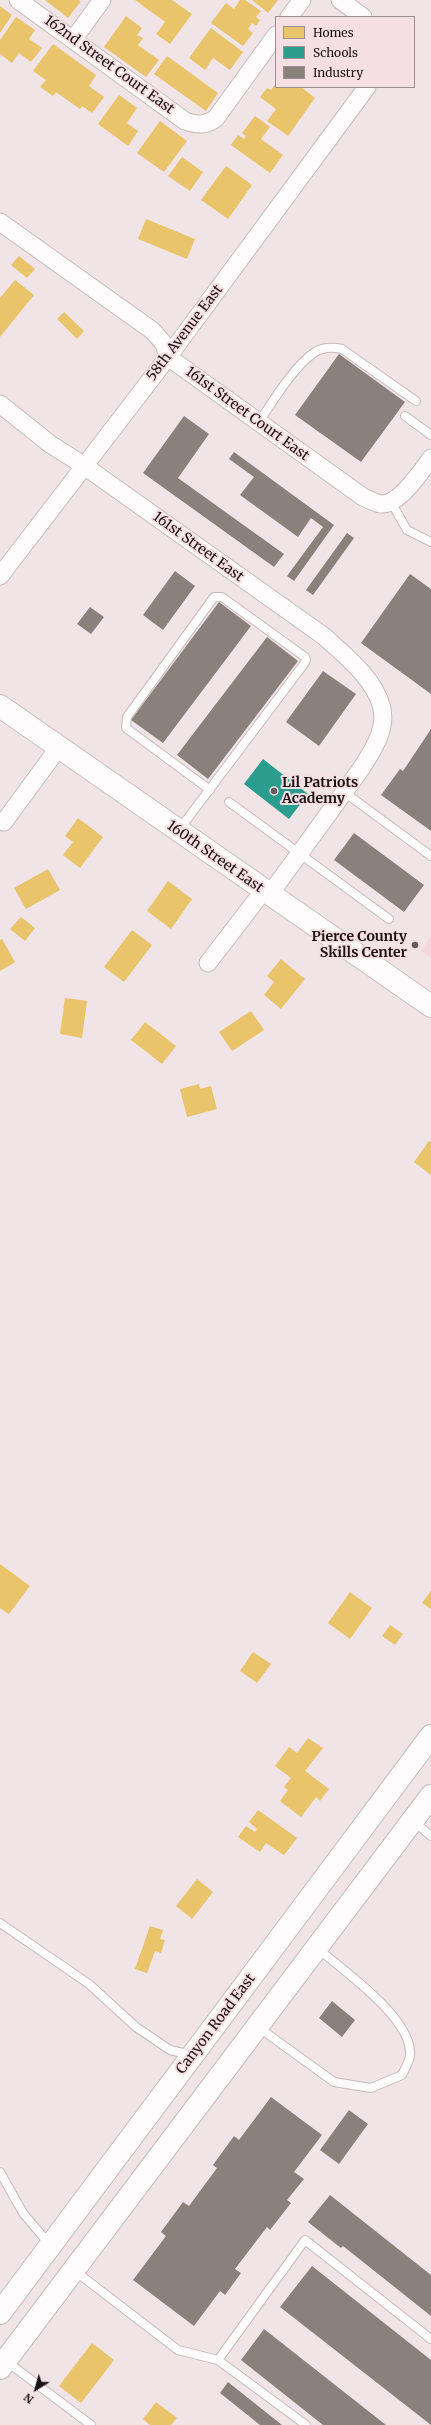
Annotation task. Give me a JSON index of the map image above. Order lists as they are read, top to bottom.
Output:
{
  "streets": {
    "main road": ["160th Street East", "Canyon Road East"],
    "street": [
      "162nd Street Court East",
      "58th Avenue East",
      "161st Street Court East",
      "161st Street East"
    ]
  },
  "crossings": [
    ["58th Avenue East", "161st Street Court East"],
    ["58th Avenue East", "161st Street East"]
  ],
  "places": ["Lil Patriots Academy", "Pierce County Skills Center"],
  "legend": ["Homes", "Schools", "Industry"],
  "north": "bottom left"
}
